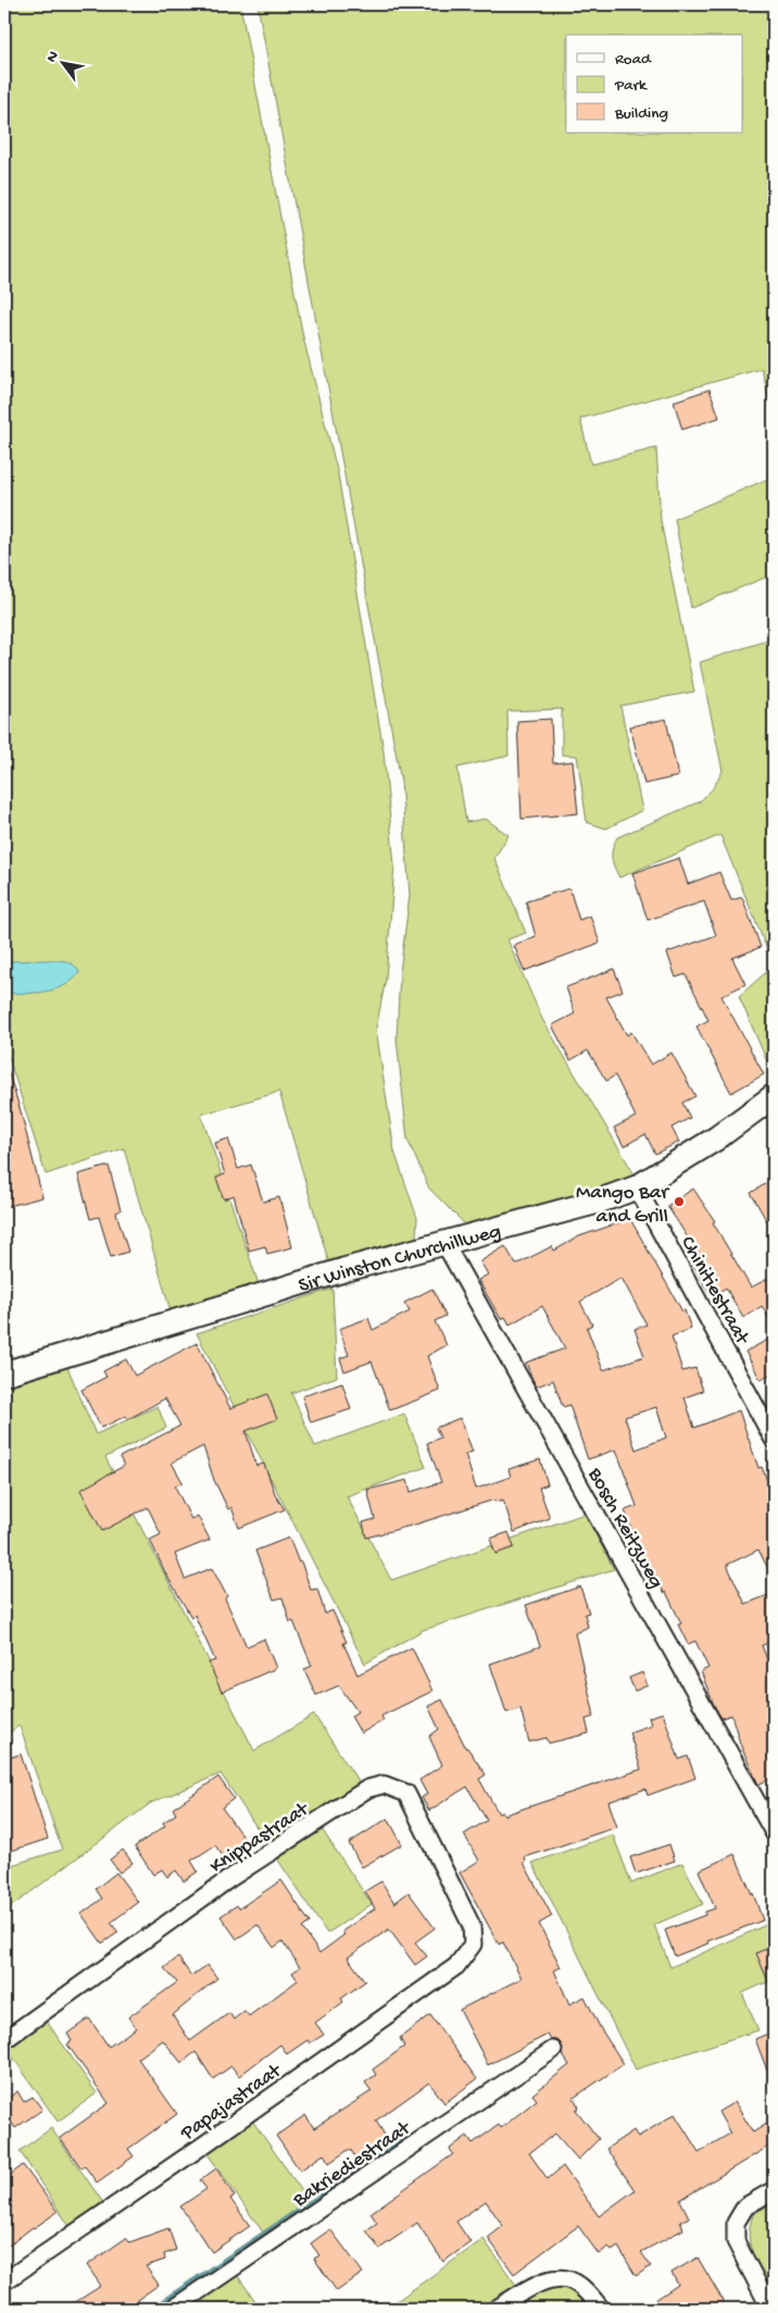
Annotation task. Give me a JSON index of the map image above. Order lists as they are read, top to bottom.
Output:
{
  "streets": {
    "street": [
      "Sir Winston Churchillweg",
      "Chinitiestraat",
      "Bosch Reitzweg",
      "Knippastraat",
      "Papajastraat",
      "Bakriediestraat"
    ]
  },
  "crossings": [
    ["Sir Winston Churchillweg", "Chinitiestraat"],
    ["Sir Winston Churchillweg", "Bosch Reitzweg"],
    ["Knippastraat", "Papajastraat"]
  ],
  "places": ["Mango Bar and Grill"],
  "legend": ["Road", "Park", "Building"],
  "north": "top left"
}
